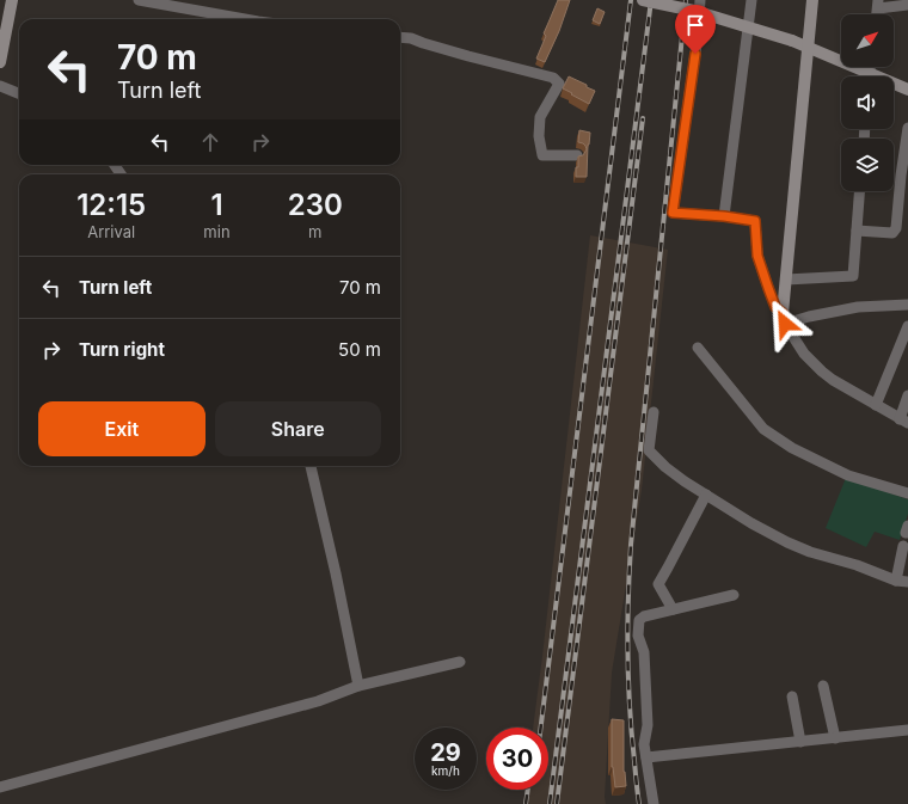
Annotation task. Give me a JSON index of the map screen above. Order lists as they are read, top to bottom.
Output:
{
  "north": "top right",
  "page": {
    "turn": ["70 m", "Turn left"],
    "eta": [
      "12:15",
      "Arrival",
      "1",
      "min",
      "230",
      "m"
    ],
    "list": [
      {
        "name": "Turn left",
        "value": "70 m"
      },
      {
        "name": "Turn right",
        "value": "50 m"
      }
    ],
    "buttons": ["Exit", "Share"],
    "speed": "29 km/h",
    "limit": "30"
  }
}
